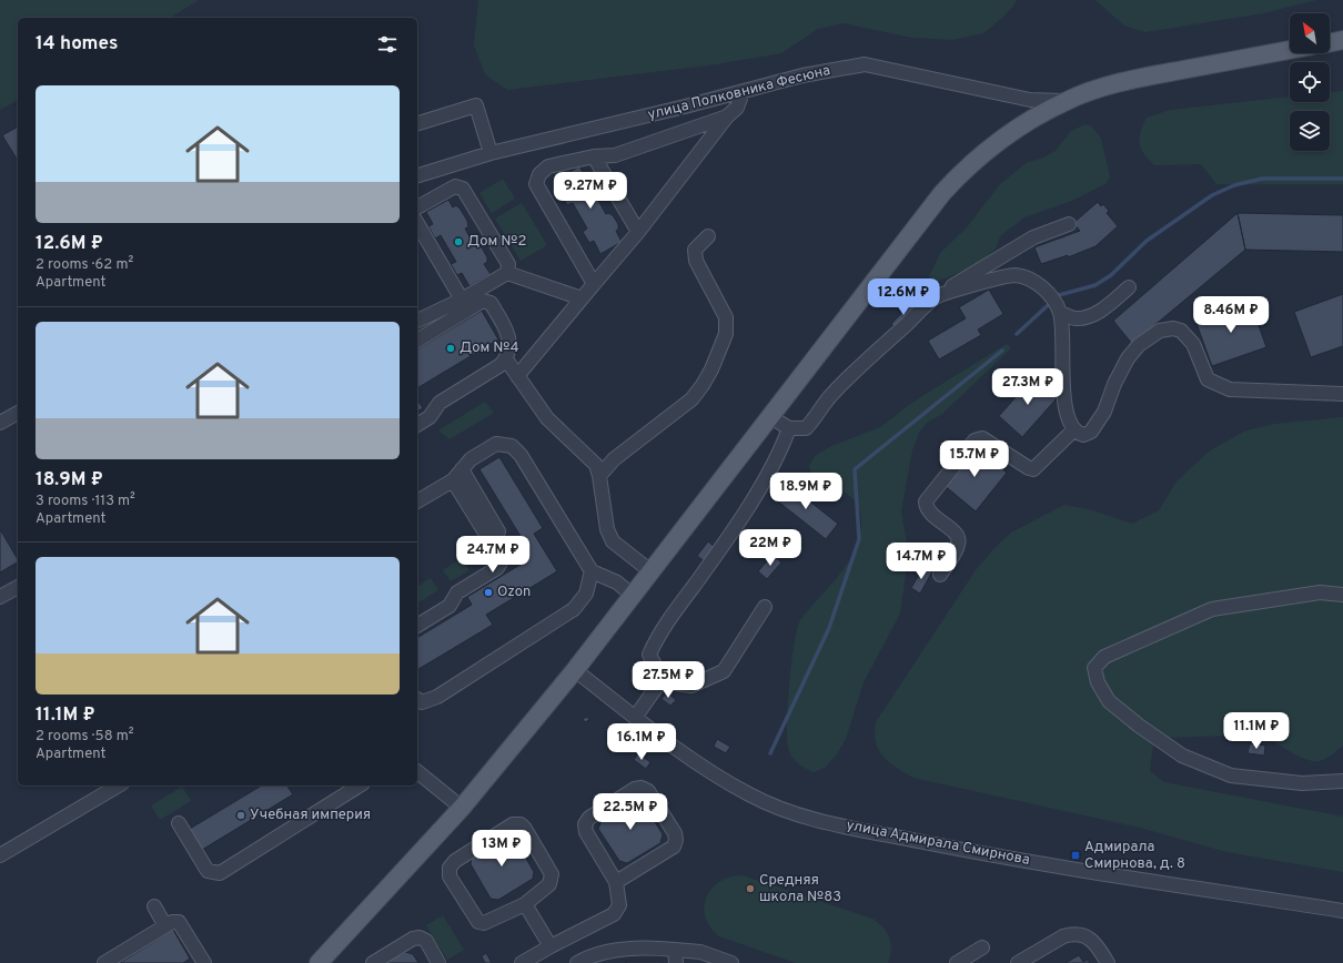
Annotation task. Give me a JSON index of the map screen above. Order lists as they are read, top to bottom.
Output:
{
  "streets": {
    "street": ["улица Полковника Фесюна", "улица Адмирала Смирнова"]
  },
  "places": {
    "other": [
      "Дом №2",
      "Дом №4",
      "Ozon",
      "Учебная империя",
      "Средняя школа №83"
    ],
    "transit": ["Адмирала Смирнова, д. 8"]
  },
  "north": "top left",
  "page": {
    "heading": "14 homes",
    "list": [
      {
        "name": "12.6M ₽",
        "note": "2 rooms · 62 m² · Apartment"
      },
      {
        "name": "18.9M ₽",
        "note": "3 rooms · 113 m² · Apartment"
      },
      {
        "name": "11.1M ₽",
        "note": "2 rooms · 58 m² · Apartment"
      }
    ],
    "price": [
      "9.27M ₽",
      "12.6M ₽",
      "8.46M ₽",
      "27.3M ₽",
      "15.7M ₽",
      "18.9M ₽",
      "22M ₽",
      "24.7M ₽",
      "14.7M ₽",
      "27.5M ₽",
      "11.1M ₽",
      "16.1M ₽",
      "22.5M ₽",
      "13M ₽"
    ]
  }
}
